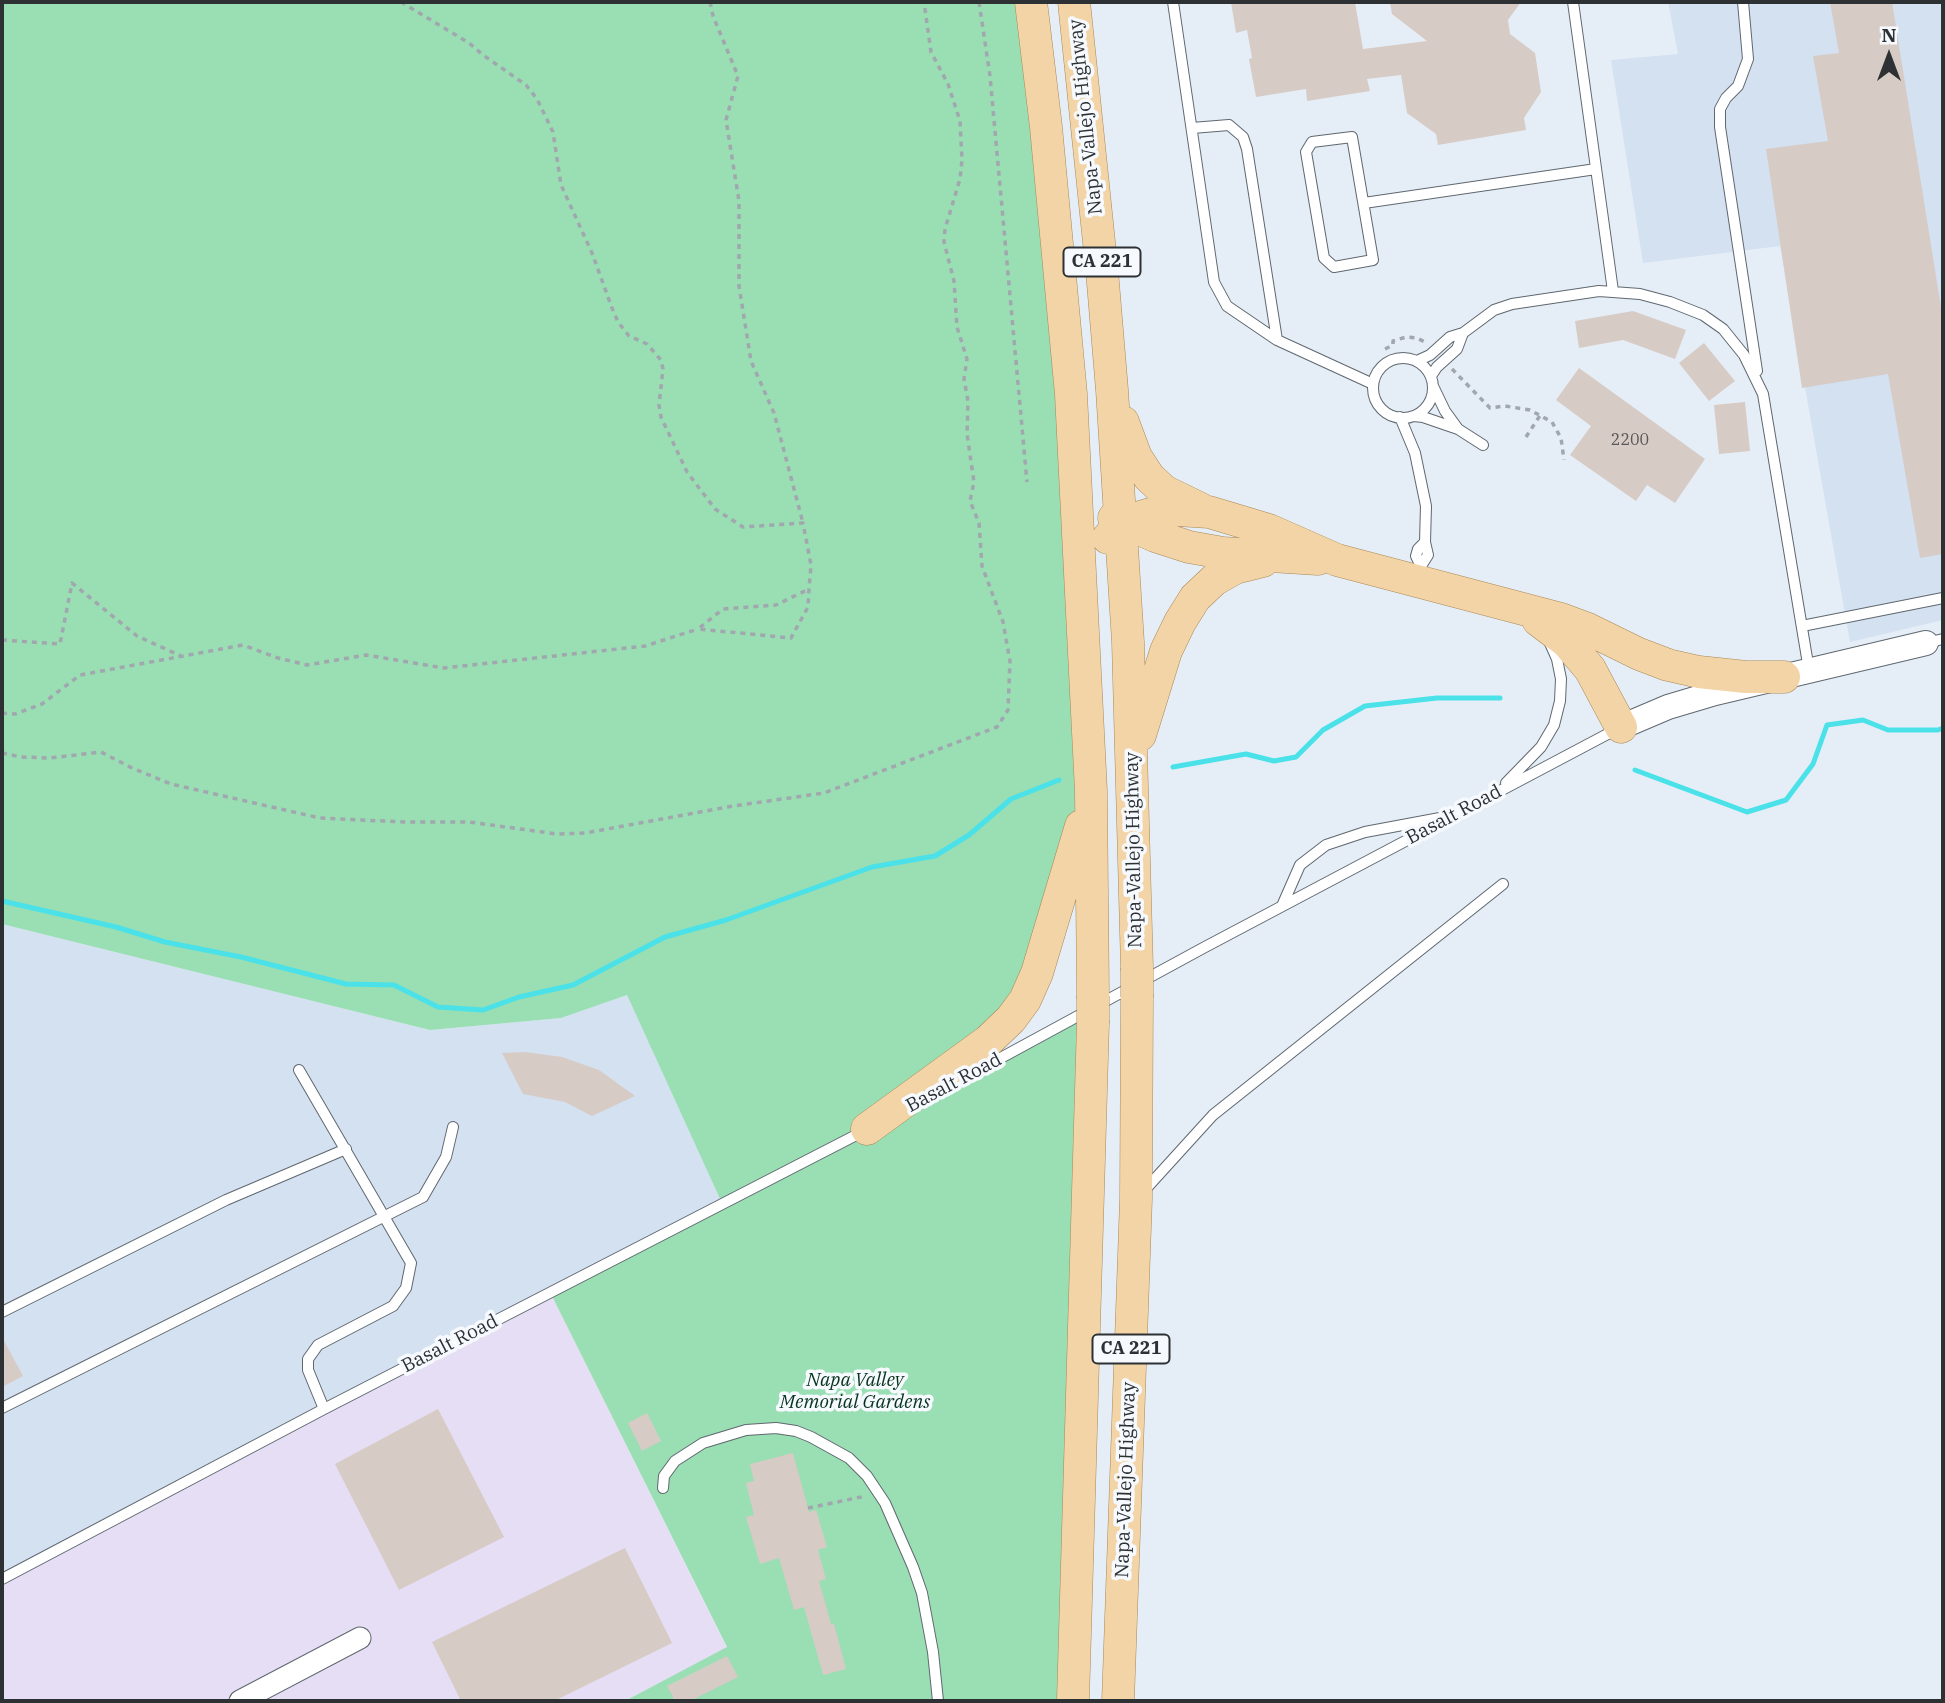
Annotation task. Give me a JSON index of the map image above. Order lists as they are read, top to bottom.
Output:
{
  "streets": {
    "main road": ["Napa-Vallejo Highway", "CA 221"],
    "street": ["Basalt Road"]
  },
  "parks": ["Napa Valley Memorial Gardens"],
  "house_numbers": ["2200"],
  "north": "top"
}
